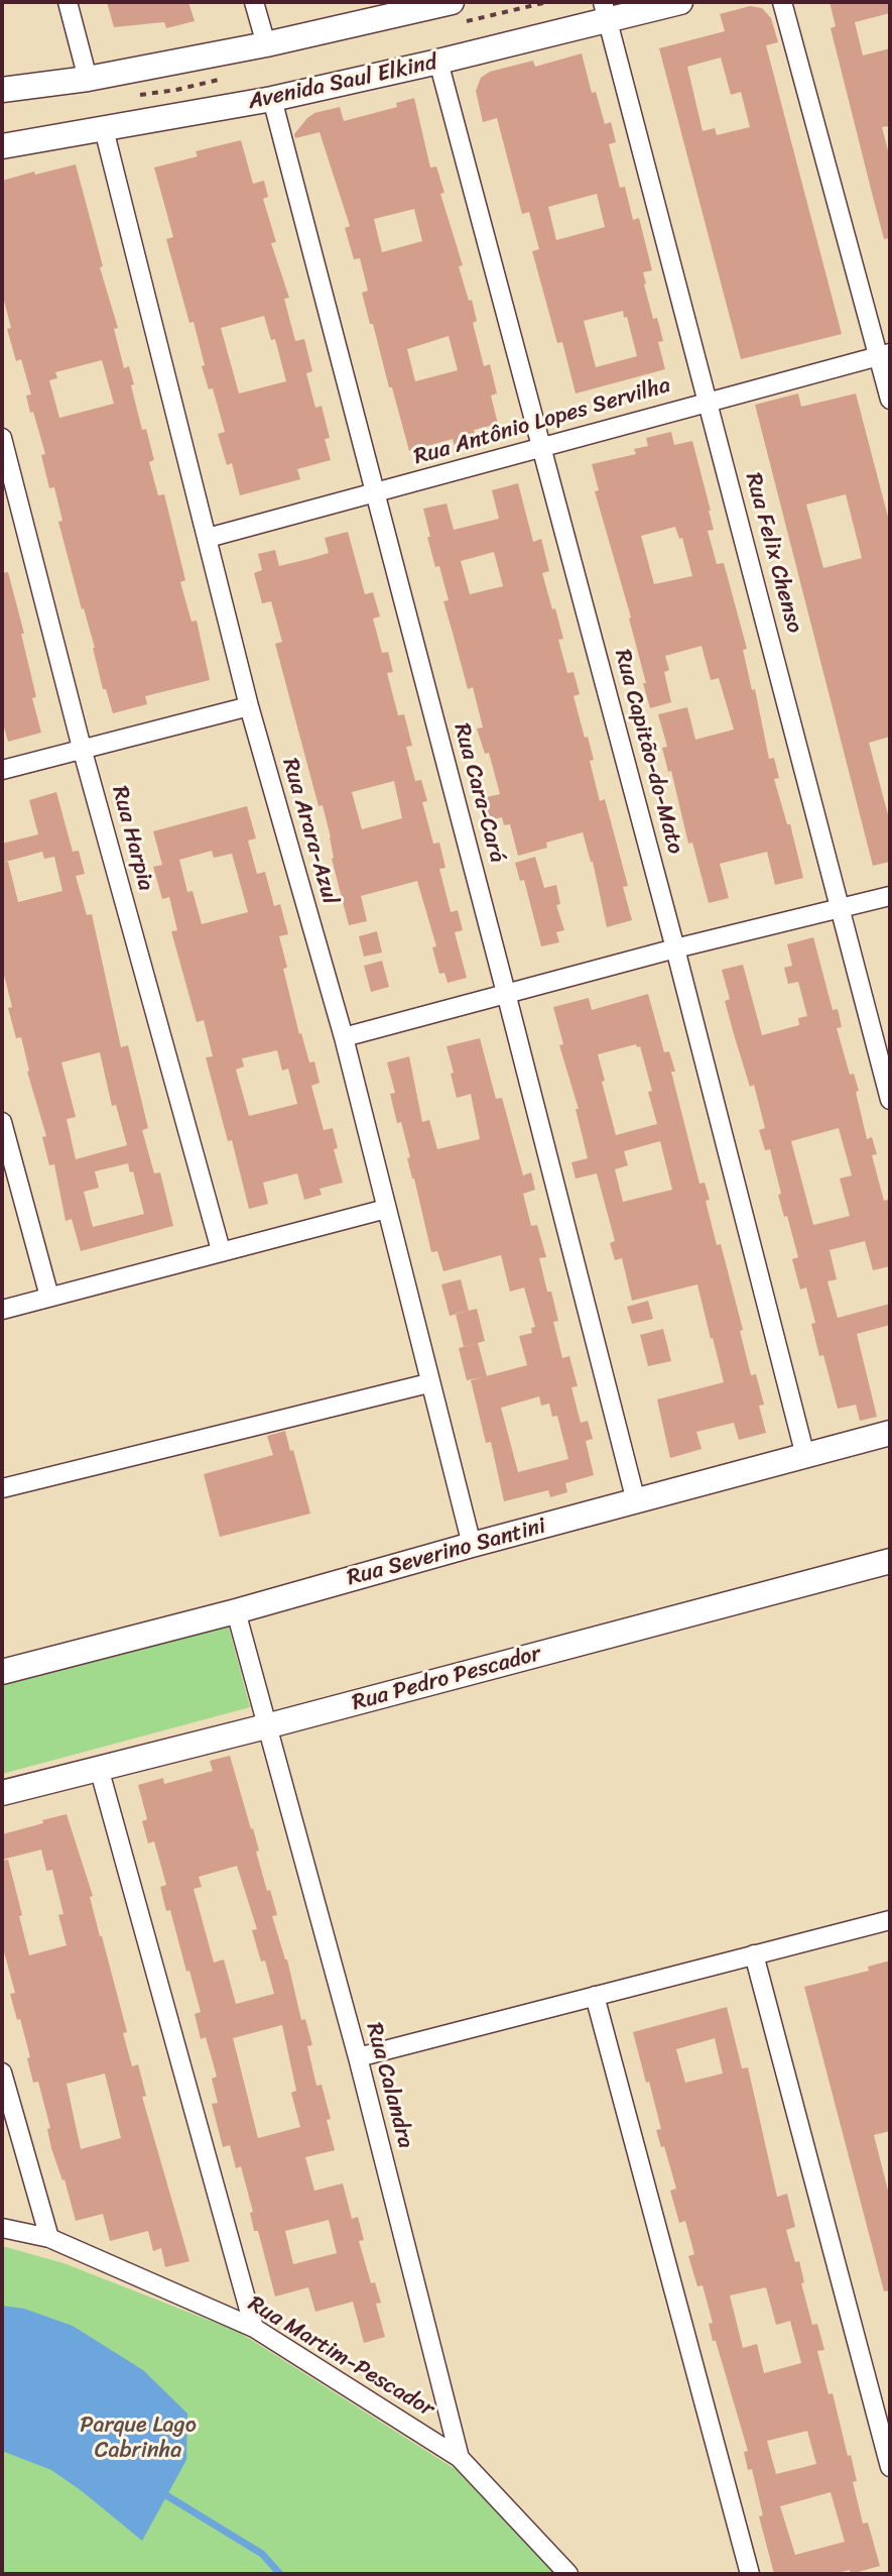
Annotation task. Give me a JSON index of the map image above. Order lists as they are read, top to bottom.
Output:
{
  "streets": {
    "street": [
      "Avenida Saul Elkind",
      "Rua Antônio Lopes Servilha",
      "Rua Felix Chenso",
      "Rua Capitão-do-Mato",
      "Rua Cara-Cará",
      "Rua Arara-Azul",
      "Rua Harpia",
      "Rua Severino Santini",
      "Rua Pedro Pescador",
      "Rua Calandra",
      "Rua Martim-Pescador"
    ]
  },
  "crossings": [
    ["Avenida Saul Elkind", "Rua Felix Chenso"],
    ["Avenida Saul Elkind", "Rua Capitão-do-Mato"],
    ["Avenida Saul Elkind", "Rua Cara-Cará"],
    ["Avenida Saul Elkind", "Rua Arara-Azul"],
    ["Rua Antônio Lopes Servilha", "Rua Felix Chenso"],
    ["Rua Antônio Lopes Servilha", "Rua Capitão-do-Mato"],
    ["Rua Antônio Lopes Servilha", "Rua Cara-Cará"],
    ["Rua Antônio Lopes Servilha", "Rua Arara-Azul"],
    ["Rua Capitão-do-Mato", "Rua Severino Santini"],
    ["Rua Cara-Cará", "Rua Severino Santini"],
    ["Rua Arara-Azul", "Rua Severino Santini"],
    ["Rua Severino Santini", "Rua Calandra"],
    ["Rua Pedro Pescador", "Rua Calandra"],
    ["Rua Calandra", "Rua Martim-Pescador"]
  ],
  "parks": ["Parque Lago Cabrinha"]
}
